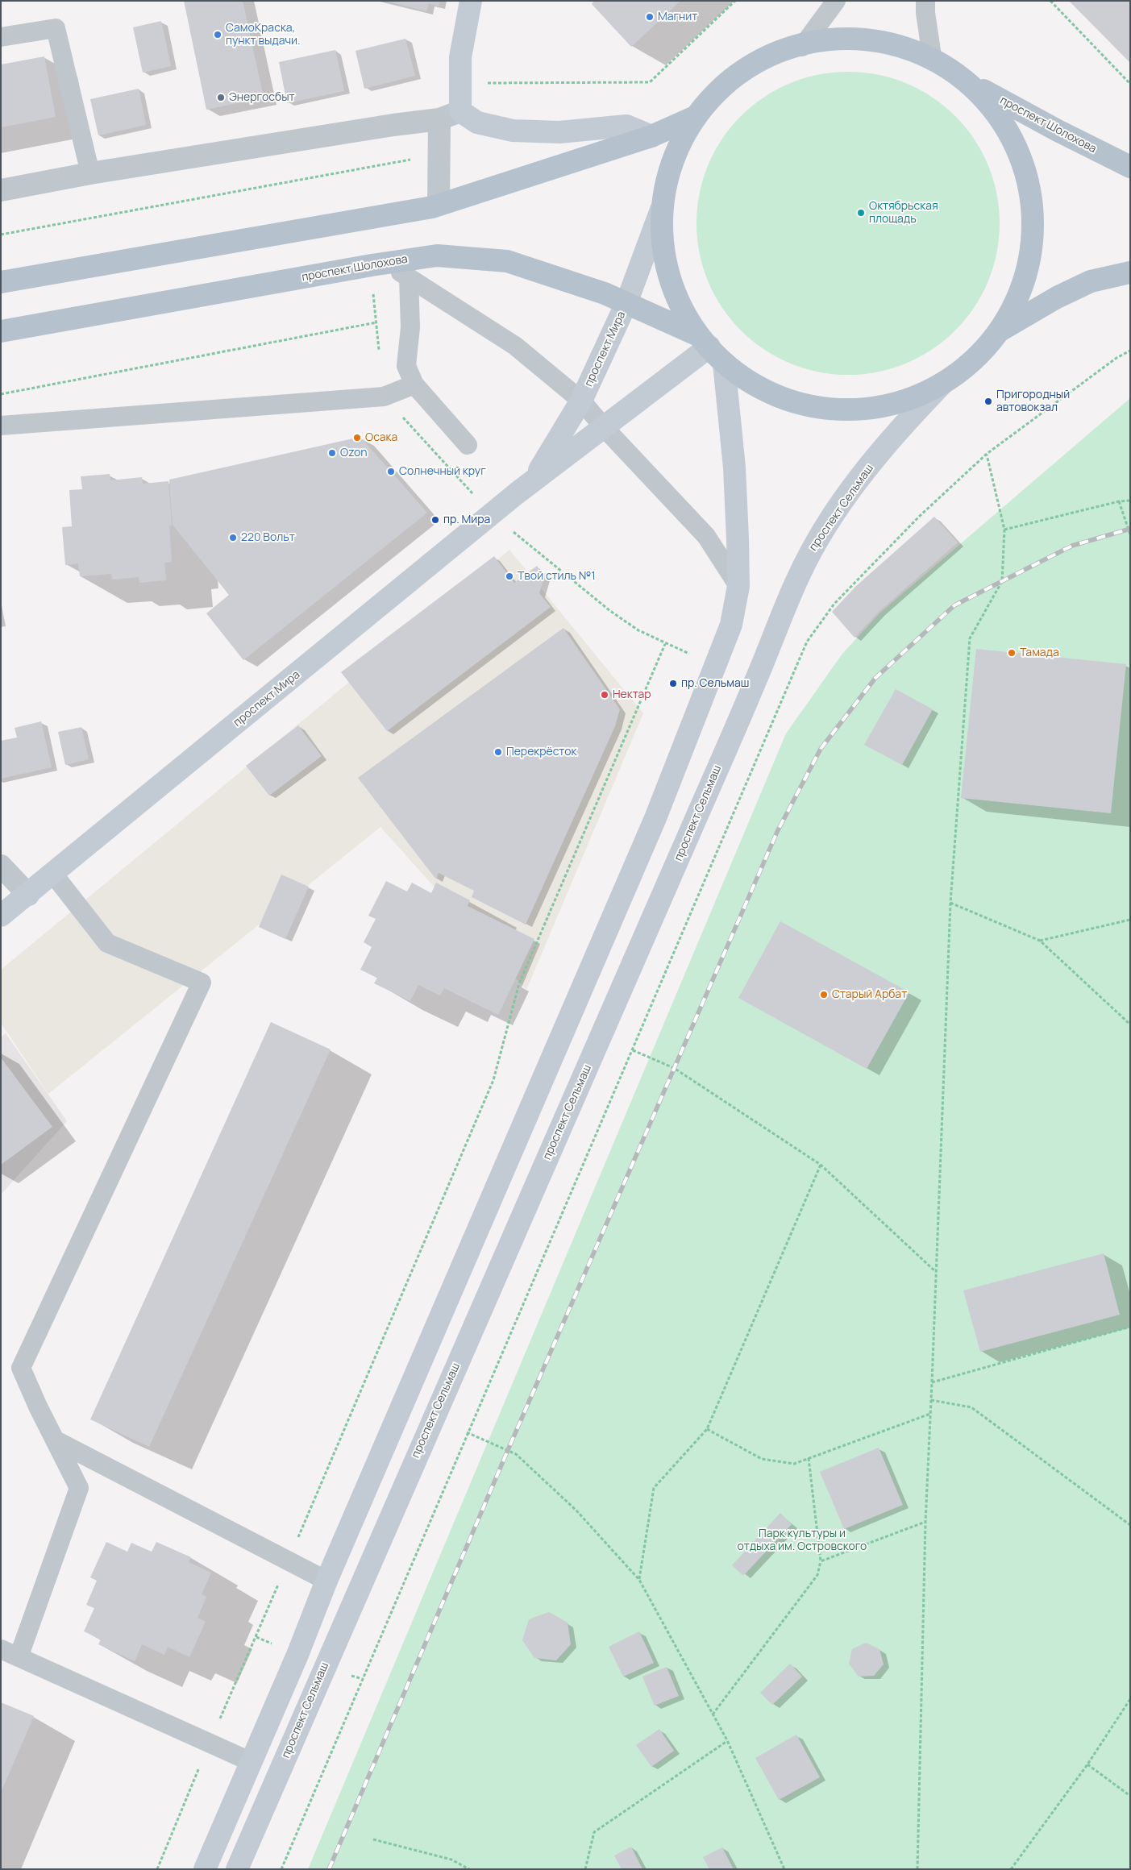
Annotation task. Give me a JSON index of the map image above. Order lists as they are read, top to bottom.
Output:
{
  "streets": {
    "main road": ["проспект Шолохова", "проспект Мира", "проспект Сельмаш"]
  },
  "crossings": [
    ["проспект Шолохова", "проспект Мира"]
  ],
  "parks": ["Парк культуры и отдыха им. Островского"],
  "places": [
    "Магнит",
    "СамоКраска, пункт выдачи.",
    "Энергосбыт",
    "Октябрьская площадь",
    "Пригородный автовокзал",
    "Осака",
    "Ozon",
    "Солнечный круг",
    "пр. Мира",
    "220 Вольт",
    "Твой стиль №1",
    "Тамада",
    "пр. Сельмаш",
    "Нектар",
    "Перекрёсток",
    "Старый Арбат"
  ]
}
